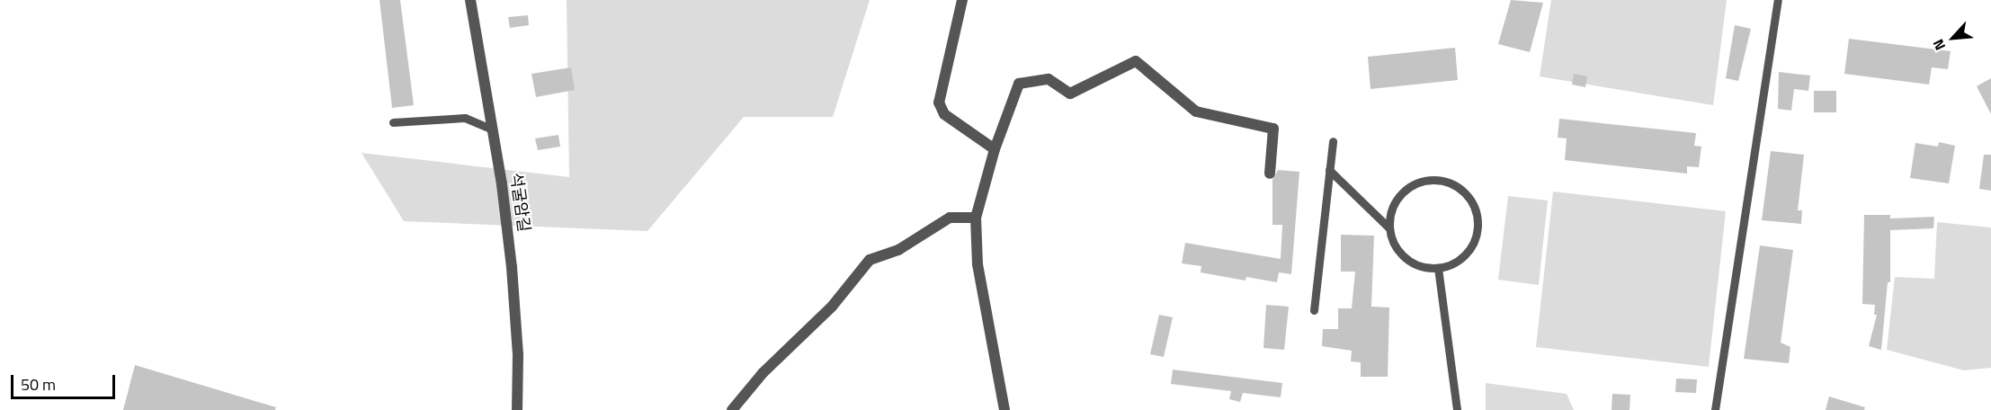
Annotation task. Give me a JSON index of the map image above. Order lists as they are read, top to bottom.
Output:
{
  "streets": {
    "street": ["석굴암길"]
  },
  "scale_bar": "50 m",
  "north": "bottom left"
}
